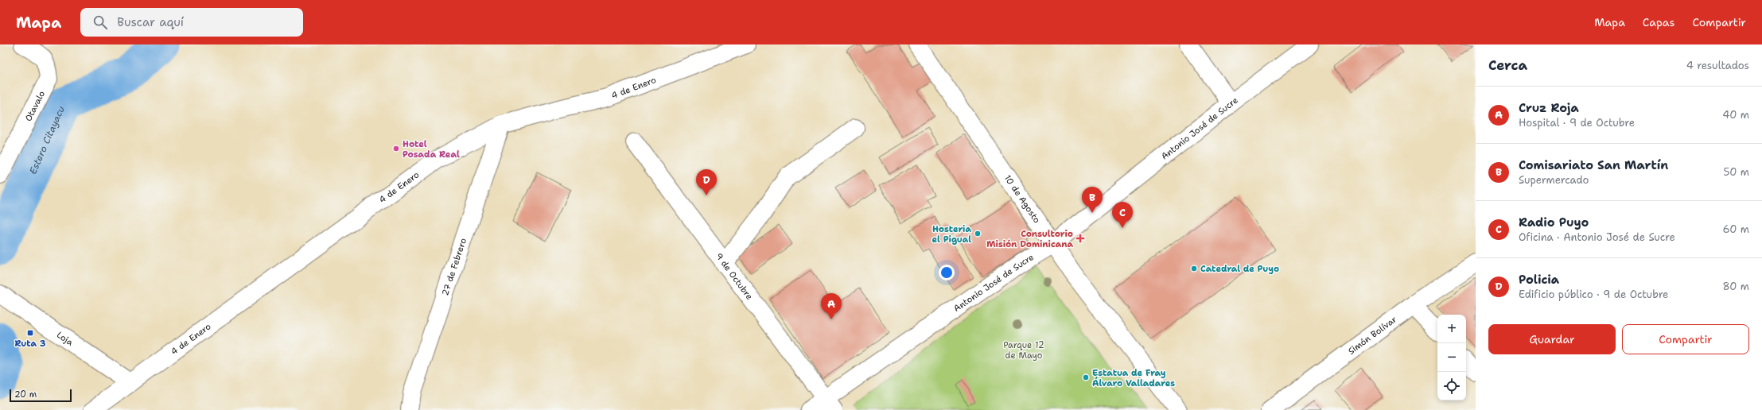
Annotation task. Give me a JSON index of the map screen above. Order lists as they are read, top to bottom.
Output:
{
  "streets": {
    "street": [
      "4 de Enero",
      "Otavalo",
      "Antonio José de Sucre",
      "10 de Agosto",
      "27 de Febrero",
      "9 de Octubre",
      "Simón Bolívar",
      "Loja"
    ]
  },
  "crossings": [
    ["4 de Enero", "27 de Febrero"],
    ["4 de Enero", "Loja"],
    ["Antonio José de Sucre", "10 de Agosto"],
    ["Antonio José de Sucre", "9 de Octubre"]
  ],
  "water": ["Estero Citayacu"],
  "parks": ["Parque 12 de Mayo"],
  "places": {
    "other": [
      "Hotel Posada Real",
      "Hosteria el Pigual",
      "Catedral de Puyo",
      "Estatua de Fray Álvaro Valladares"
    ],
    "health": ["Consultorio Misión Dominicana"],
    "transit": ["Ruta 3"]
  },
  "scale_bar": "20 m",
  "page": {
    "header": "Mapa",
    "search": "Buscar aquí",
    "nav": ["Mapa", "Capas", "Compartir"],
    "heading": ["Cerca", "4 resultados"],
    "list": [
      {
        "mark": "A",
        "name": "Cruz Roja",
        "note": "Hospital · 9 de Octubre",
        "value": "40 m"
      },
      {
        "mark": "B",
        "name": "Comisariato San Martín",
        "note": "Supermercado",
        "value": "50 m"
      },
      {
        "mark": "C",
        "name": "Radio Puyo",
        "note": "Oficina · Antonio José de Sucre",
        "value": "60 m"
      },
      {
        "mark": "D",
        "name": "Policia",
        "note": "Edificio público · 9 de Octubre",
        "value": "80 m"
      }
    ],
    "pins": [
      "D",
      "B",
      "C",
      "A"
    ],
    "map_buttons": ["+", "−"],
    "buttons": ["Guardar", "Compartir"],
    "scale": "20 m"
  }
}
